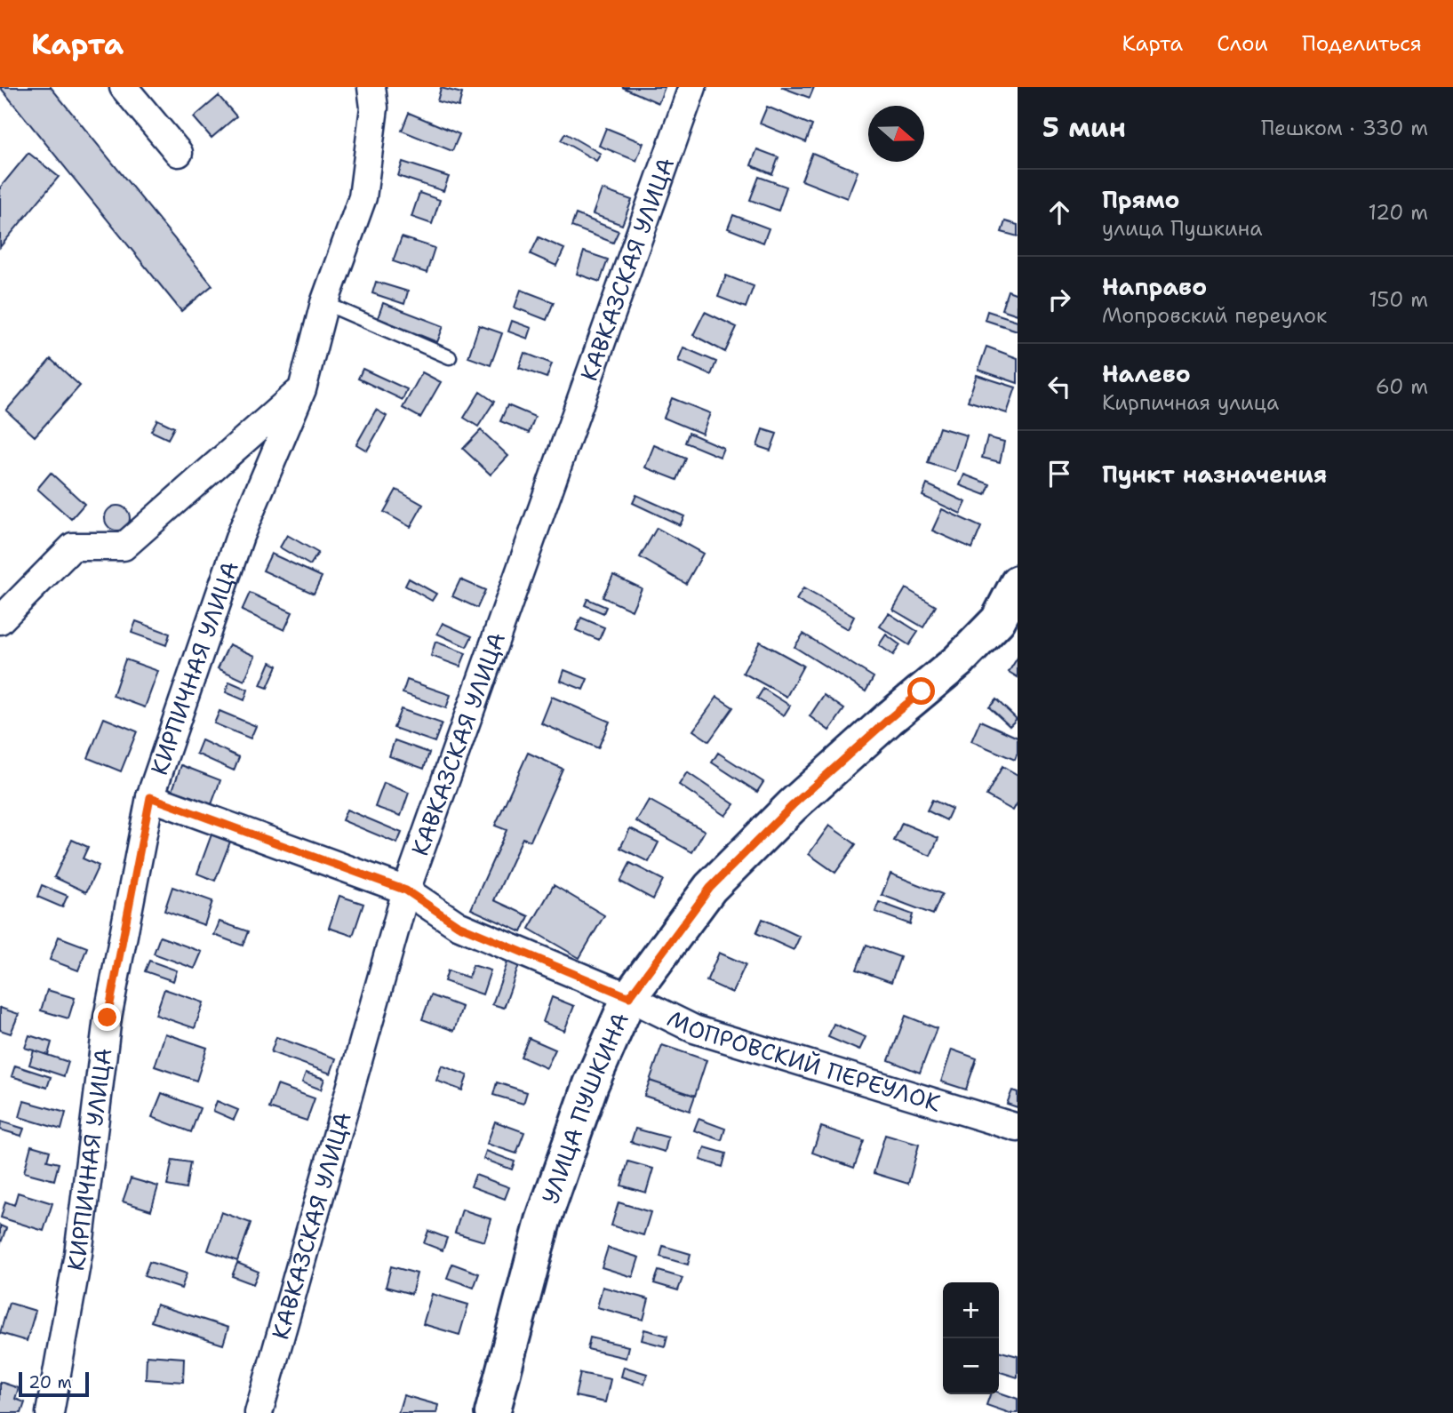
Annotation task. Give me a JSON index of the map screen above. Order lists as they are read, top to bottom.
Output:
{
  "streets": {
    "main road": ["УЛИЦА ПУШКИНА"],
    "street": ["КАВКАЗСКАЯ УЛИЦА", "КИРПИЧНАЯ УЛИЦА", "МОПРОВСКИЙ ПЕРЕУЛОК"]
  },
  "crossings": [
    ["КАВКАЗСКАЯ УЛИЦА", "МОПРОВСКИЙ ПЕРЕУЛОК"],
    ["КИРПИЧНАЯ УЛИЦА", "МОПРОВСКИЙ ПЕРЕУЛОК"],
    ["МОПРОВСКИЙ ПЕРЕУЛОК", "УЛИЦА ПУШКИНА"]
  ],
  "scale_bar": "20 m",
  "north": "right",
  "page": {
    "header": "Карта",
    "nav": ["Карта", "Слои", "Поделиться"],
    "heading": ["5 мин", "Пешком · 330 m"],
    "list": [
      ["Прямо", "улица Пушкина", "120 m"],
      ["Направо", "Мопровский переулок", "150 m"],
      ["Налево", "Кирпичная улица", "60 m"],
      "Пункт назначения"
    ],
    "map_buttons": ["+", "−"],
    "scale": "20 m"
  }
}
